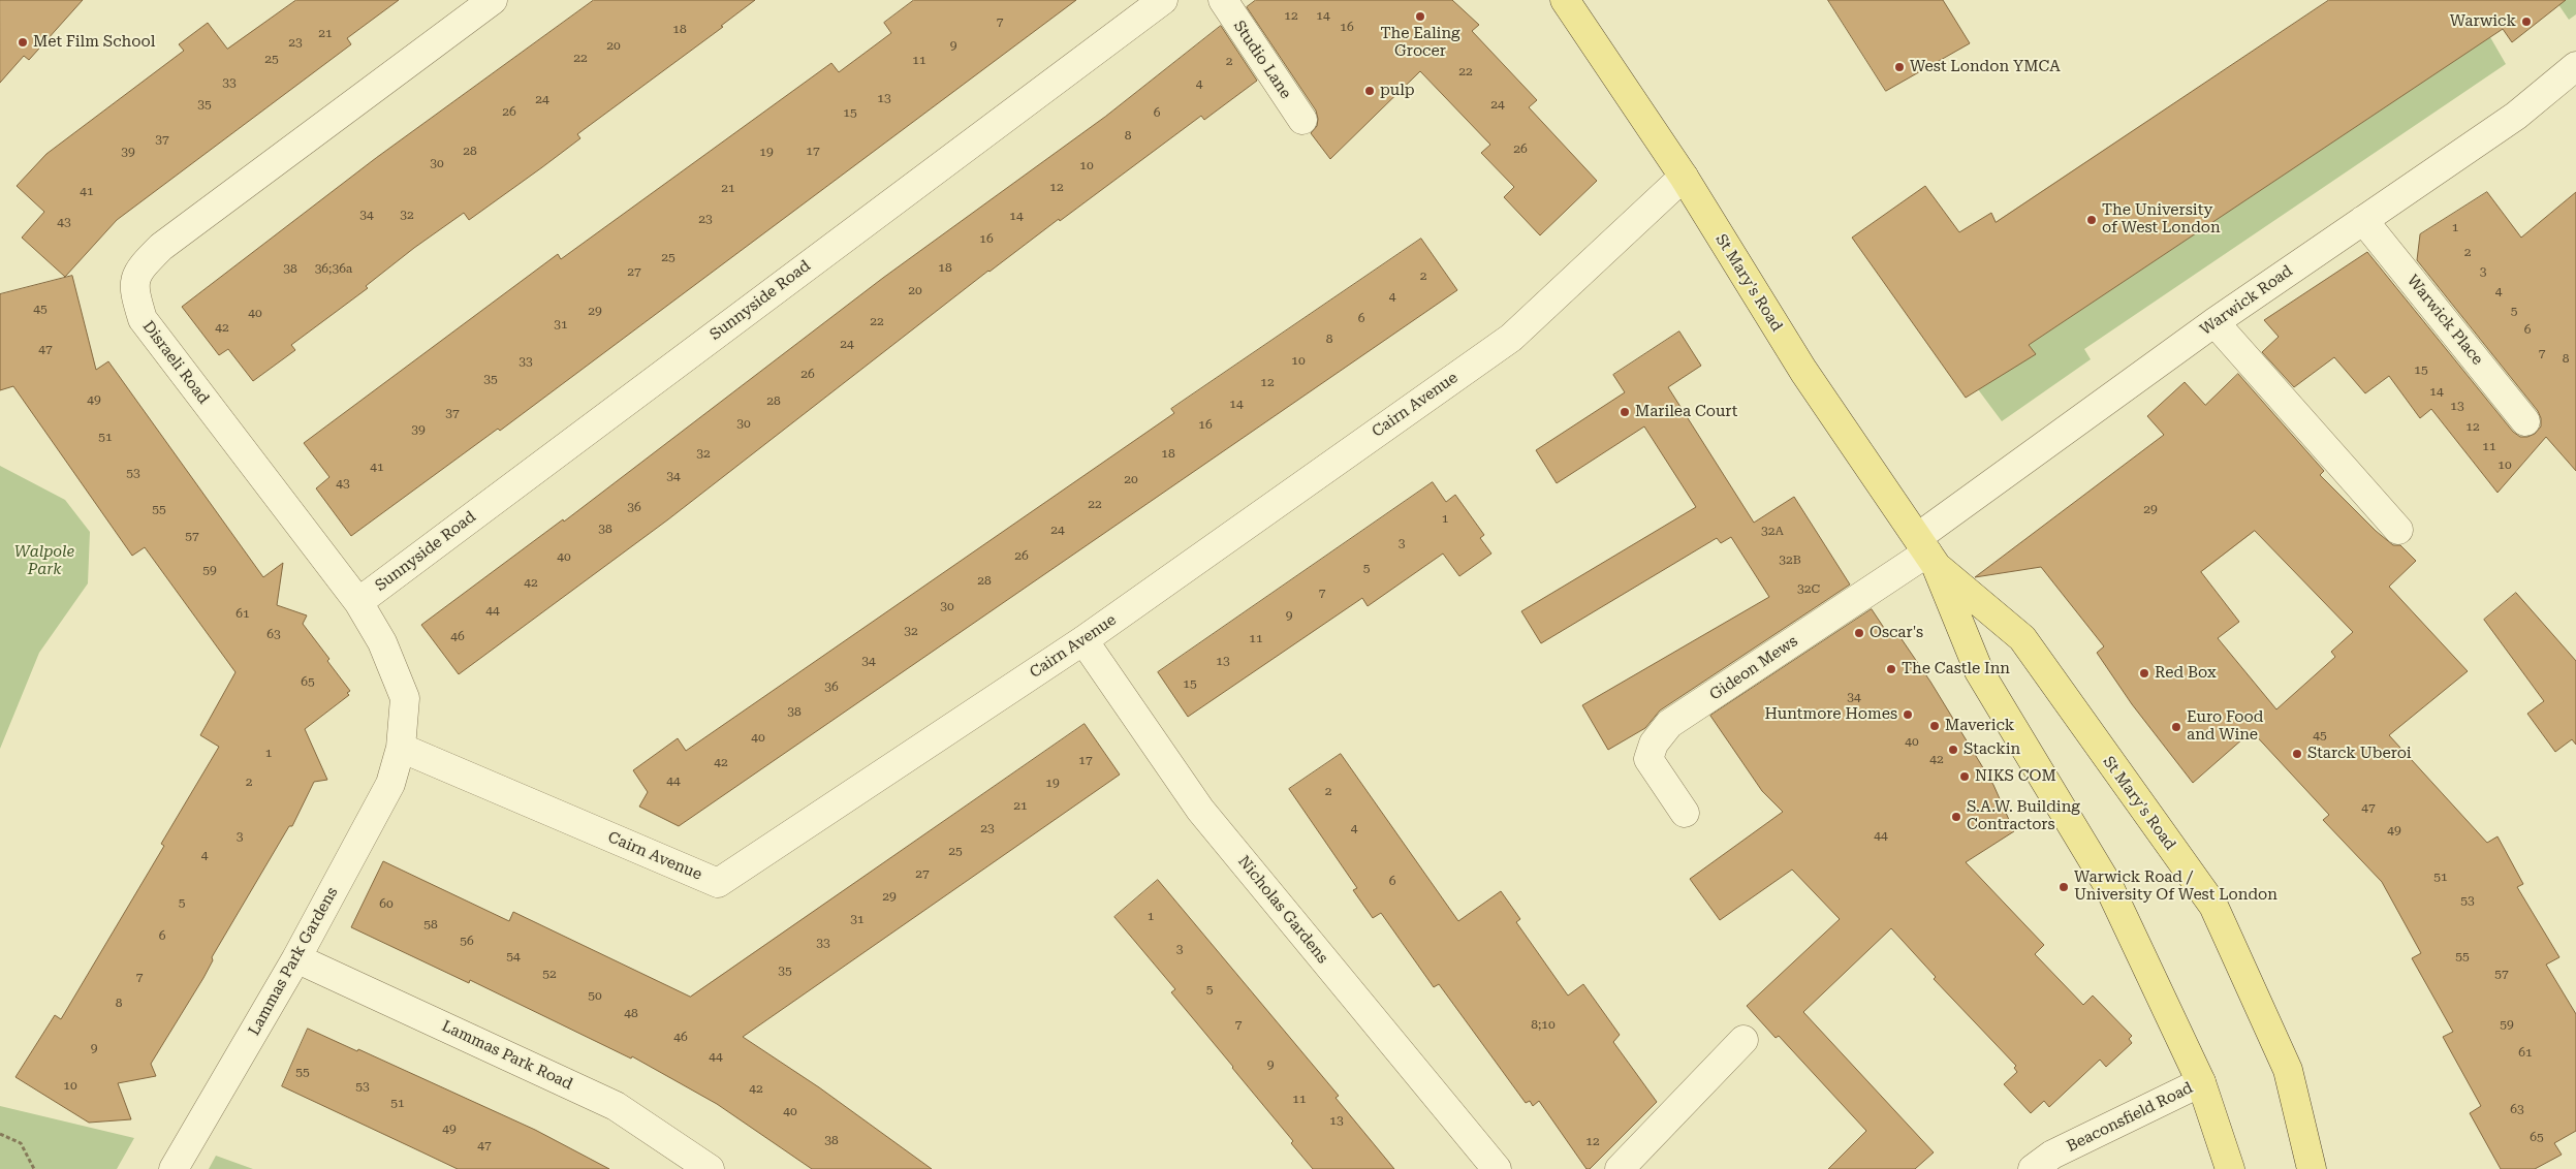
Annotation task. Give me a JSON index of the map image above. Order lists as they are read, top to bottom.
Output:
{
  "streets": {
    "main road": ["St Mary's Road"],
    "street": [
      "Studio Lane",
      "Sunnyside Road",
      "Warwick Road",
      "Warwick Place",
      "Disraeli Road",
      "Cairn Avenue",
      "Gideon Mews",
      "Nicholas Gardens",
      "Lammas Park Gardens",
      "Lammas Park Road",
      "Beaconsfield Road"
    ]
  },
  "crossings": [
    ["St Mary's Road", "Warwick Road"],
    ["St Mary's Road", "Cairn Avenue"],
    ["St Mary's Road", "Gideon Mews"],
    ["St Mary's Road", "Beaconsfield Road"],
    ["Sunnyside Road", "Disraeli Road"],
    ["Warwick Road", "Warwick Place"],
    ["Warwick Road", "Gideon Mews"],
    ["Disraeli Road", "Cairn Avenue"],
    ["Disraeli Road", "Lammas Park Gardens"],
    ["Cairn Avenue", "Nicholas Gardens"],
    ["Cairn Avenue", "Lammas Park Gardens"],
    ["Lammas Park Gardens", "Lammas Park Road"]
  ],
  "parks": ["Walpole Park"],
  "places": [
    "The Ealing Grocer",
    "Warwick",
    "Met Film School",
    "West London YMCA",
    "pulp",
    "The University of West London",
    "Marilea Court",
    "Oscar's",
    "The Castle Inn",
    "Red Box",
    "Huntmore Homes",
    "Maverick",
    "Euro Food and Wine",
    "Stackin",
    "Starck Uberoi",
    "NIKS COM",
    "S.A.W. Building Contractors",
    "Warwick Road / University Of West London"
  ],
  "house_numbers": [
    "12",
    "14",
    "7",
    "16",
    "18",
    "21",
    "23",
    "20",
    "9",
    "22",
    "25",
    "11",
    "2",
    "22",
    "33",
    "4",
    "13",
    "24",
    "35",
    "24",
    "26",
    "15",
    "6",
    "8",
    "37",
    "26",
    "28",
    "17",
    "39",
    "19",
    "30",
    "10",
    "12",
    "21",
    "41",
    "34",
    "32",
    "14",
    "23",
    "43",
    "1",
    "16",
    "2",
    "25",
    "18",
    "38",
    "36;36a",
    "27",
    "3",
    "2",
    "20",
    "4",
    "4",
    "45",
    "29",
    "5",
    "40",
    "6",
    "22",
    "31",
    "42",
    "6",
    "8",
    "24",
    "47",
    "7",
    "8",
    "10",
    "33",
    "15",
    "26",
    "35",
    "12",
    "14",
    "49",
    "28",
    "14",
    "13",
    "37",
    "30",
    "16",
    "12",
    "39",
    "51",
    "11",
    "32",
    "18",
    "10",
    "41",
    "53",
    "34",
    "20",
    "43",
    "22",
    "36",
    "55",
    "29",
    "1",
    "38",
    "24",
    "32A",
    "57",
    "3",
    "26",
    "40",
    "32B",
    "5",
    "59",
    "28",
    "42",
    "32C",
    "7",
    "30",
    "44",
    "61",
    "9",
    "32",
    "63",
    "46",
    "11",
    "34",
    "13",
    "65",
    "15",
    "36",
    "34",
    "38",
    "45",
    "40",
    "40",
    "1",
    "42",
    "17",
    "42",
    "44",
    "2",
    "19",
    "2",
    "21",
    "47",
    "23",
    "4",
    "49",
    "44",
    "3",
    "25",
    "4",
    "27",
    "51",
    "6",
    "29",
    "53",
    "5",
    "60",
    "1",
    "31",
    "58",
    "6",
    "56",
    "33",
    "3",
    "54",
    "55",
    "35",
    "52",
    "57",
    "7",
    "5",
    "50",
    "8",
    "48",
    "7",
    "8;10",
    "59",
    "46",
    "9",
    "61",
    "44",
    "9",
    "55",
    "10",
    "53",
    "42",
    "11",
    "51",
    "63",
    "40",
    "13",
    "49",
    "65",
    "38",
    "12",
    "47"
  ]
}
